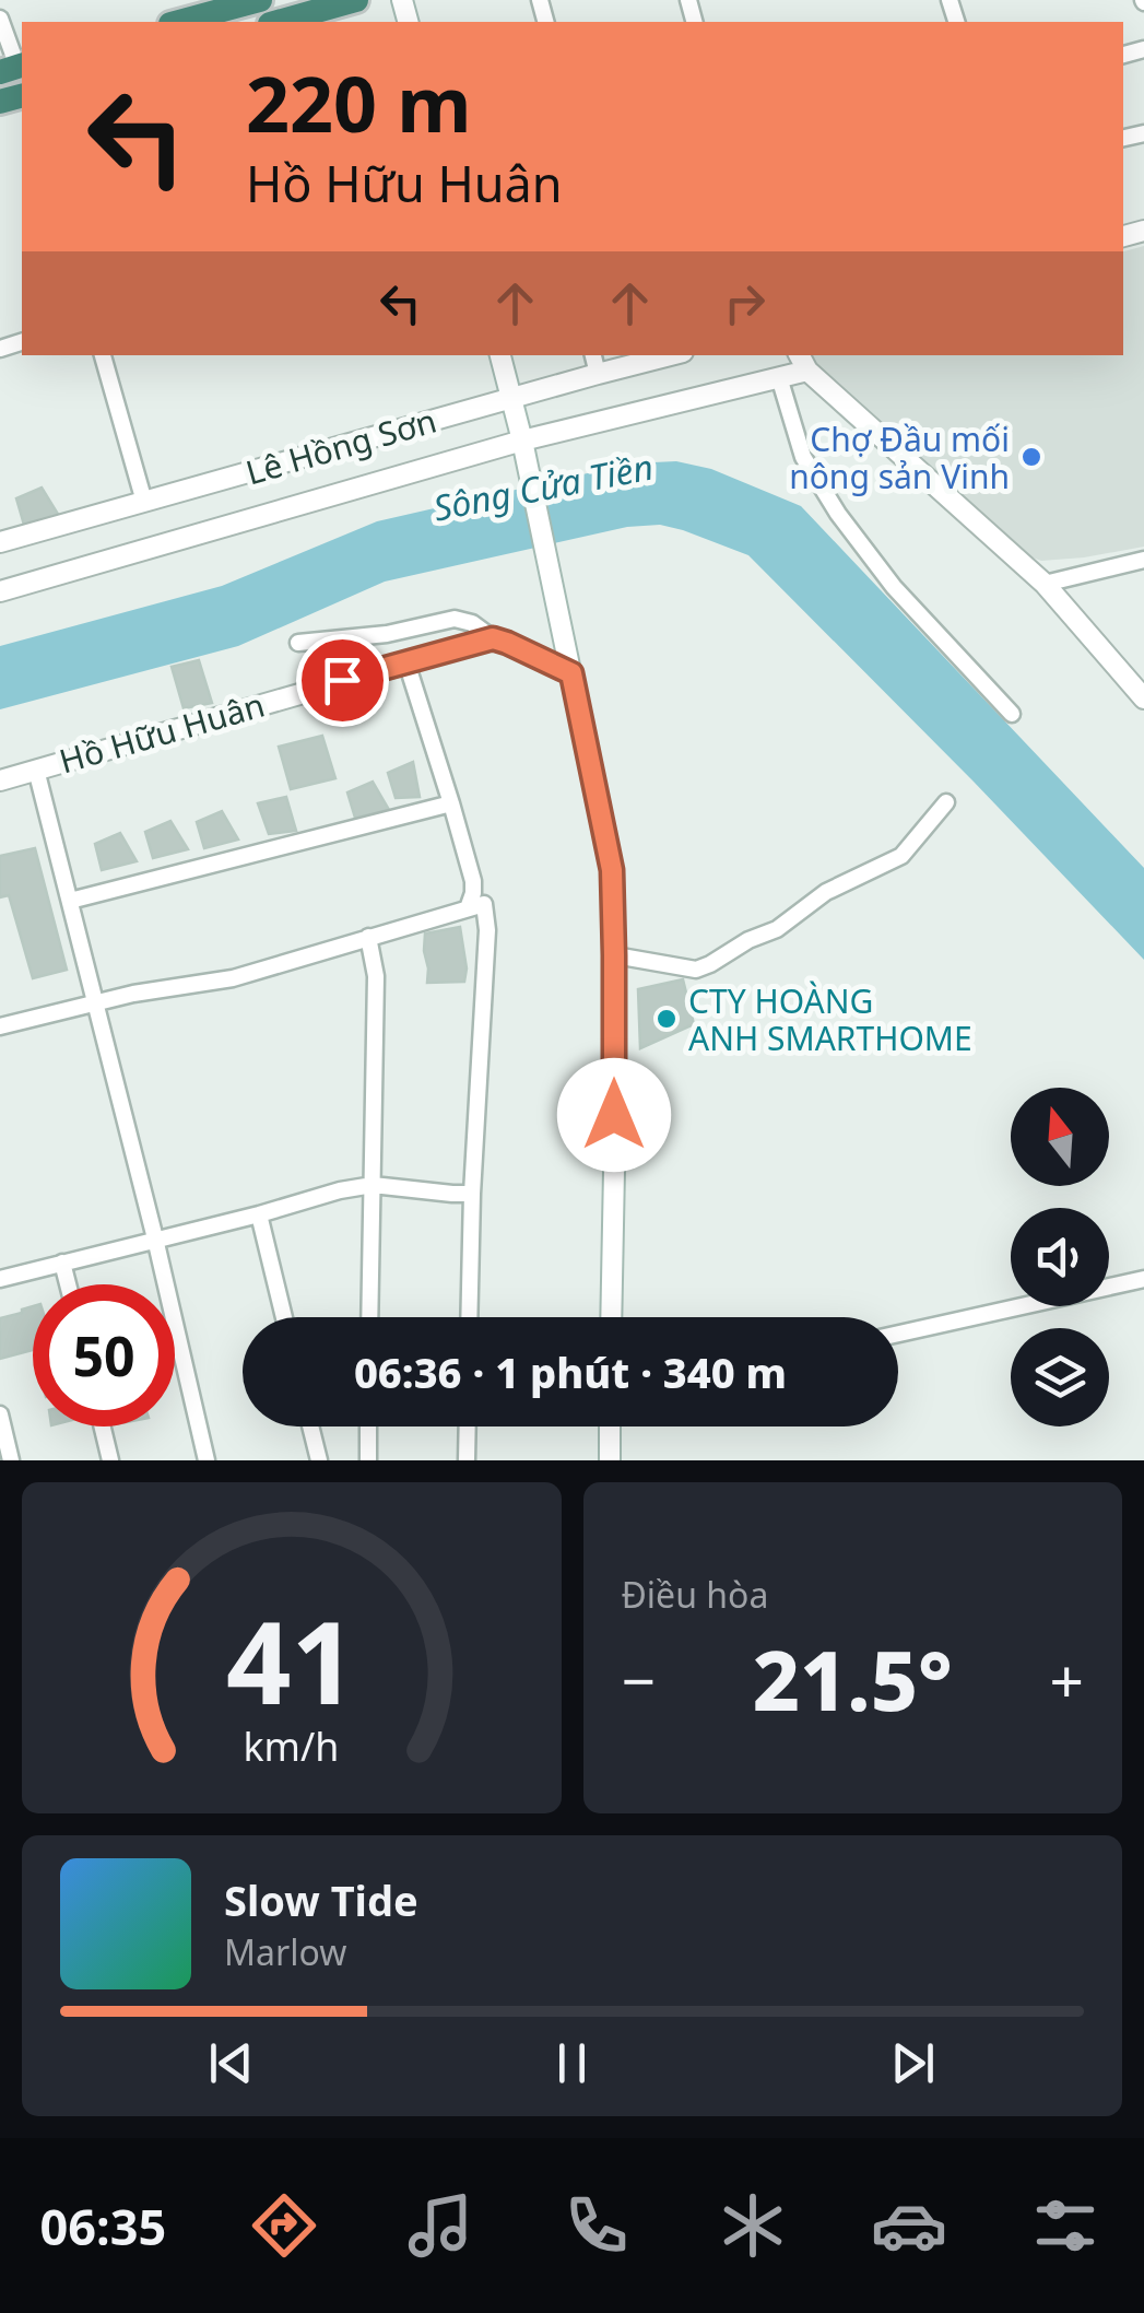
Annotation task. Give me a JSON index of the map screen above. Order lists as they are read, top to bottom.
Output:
{
  "streets": {
    "street": ["Lê Hồng Sơn", "Hồ Hữu Huân"]
  },
  "water": ["Sông Cửa Tiền"],
  "places": ["Chợ Đầu mối nông sản Vinh", "CTY HOÀNG ANH SMARTHOME"],
  "north": "top",
  "page": {
    "turn": ["220 m", "Hồ Hữu Huân"],
    "limit": "50",
    "trip": "06:36 · 1 phút · 340 m",
    "tile": "Điều hòa",
    "heat": ["−", "21.5°", "+"],
    "song": ["Slow Tide", "Marlow"],
    "tabs": "06:35",
    "gauge": ["41", "km/h"]
  }
}
